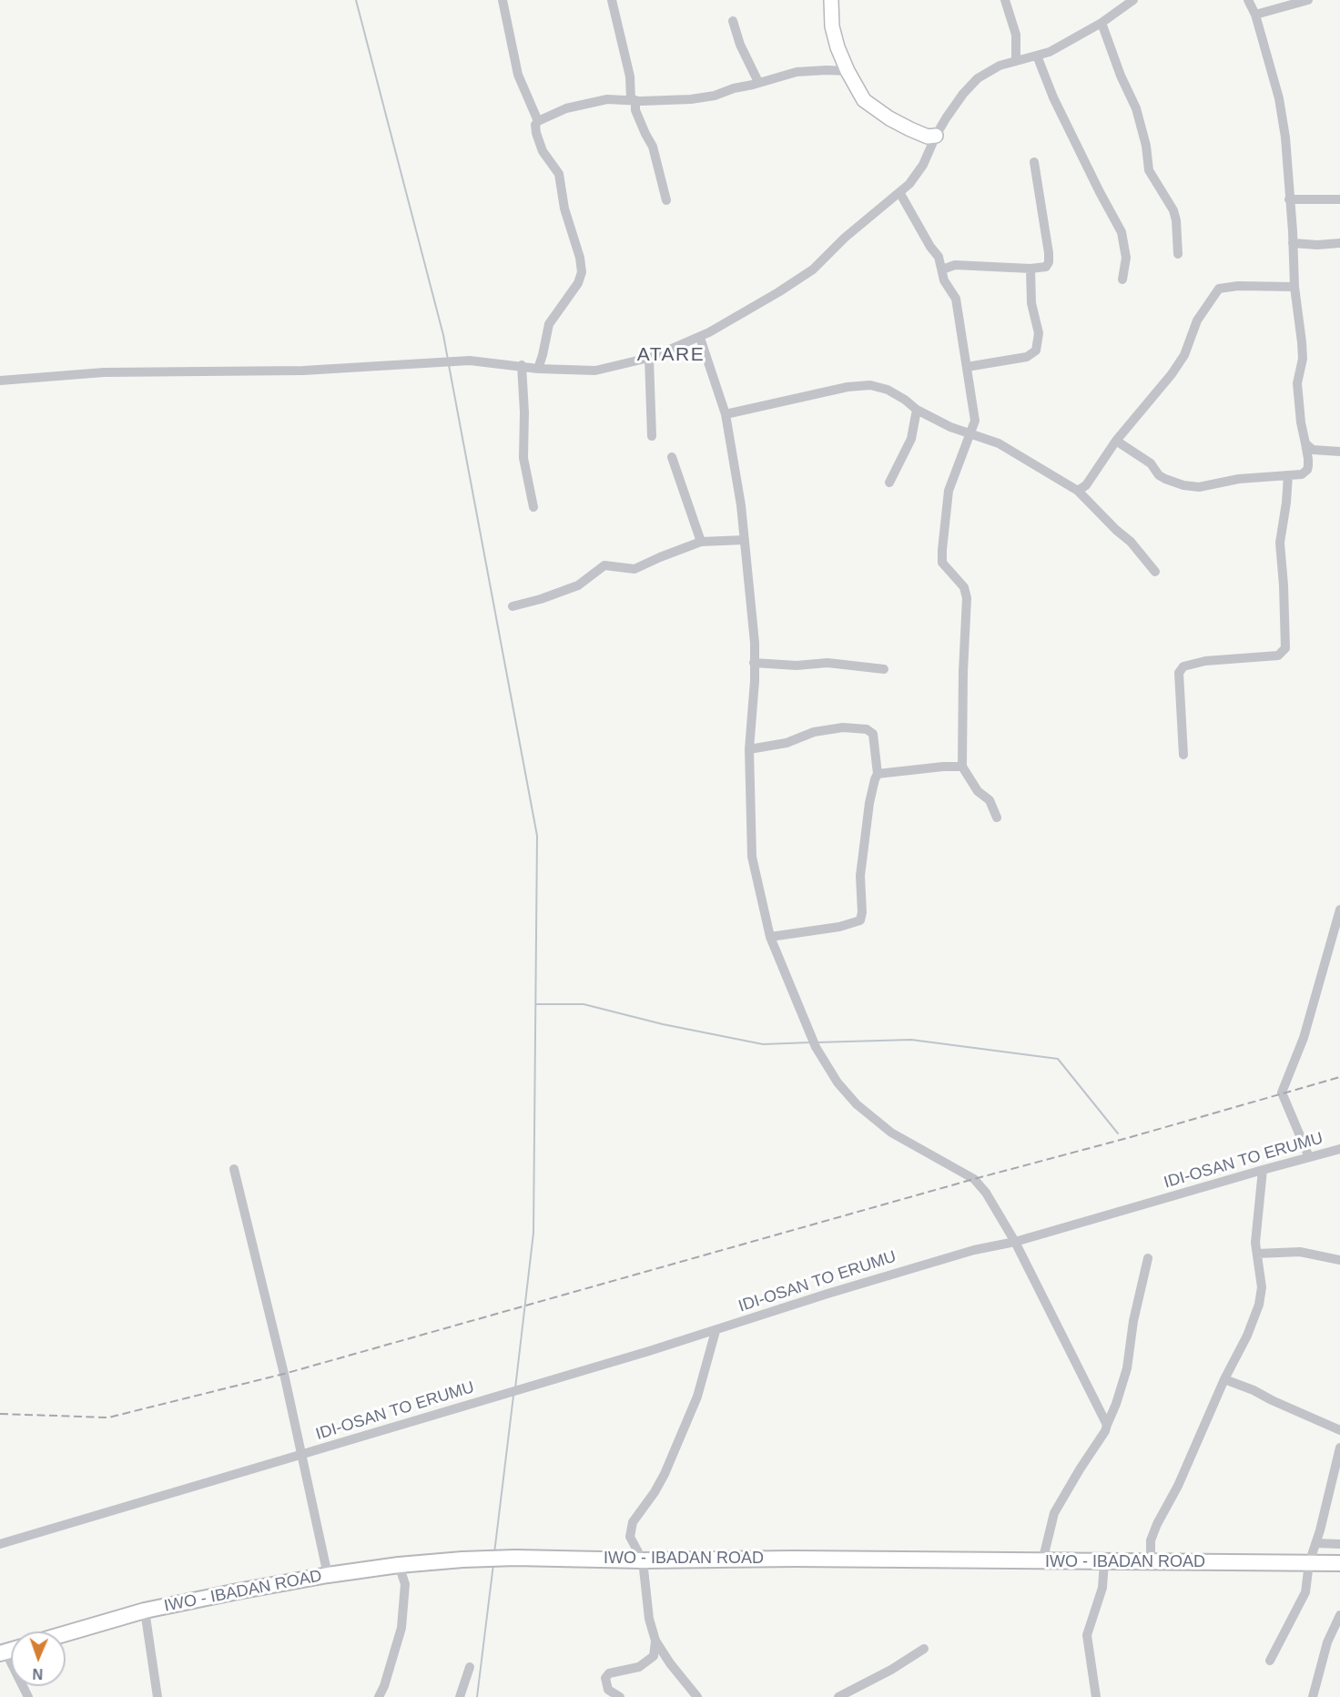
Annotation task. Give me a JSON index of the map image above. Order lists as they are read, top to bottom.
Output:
{
  "streets": {
    "main road": ["IWO - IBADAN ROAD"],
    "street": ["IDI-OSAN TO ERUMU"]
  },
  "districts": ["ATARE"],
  "north": "bottom"
}
